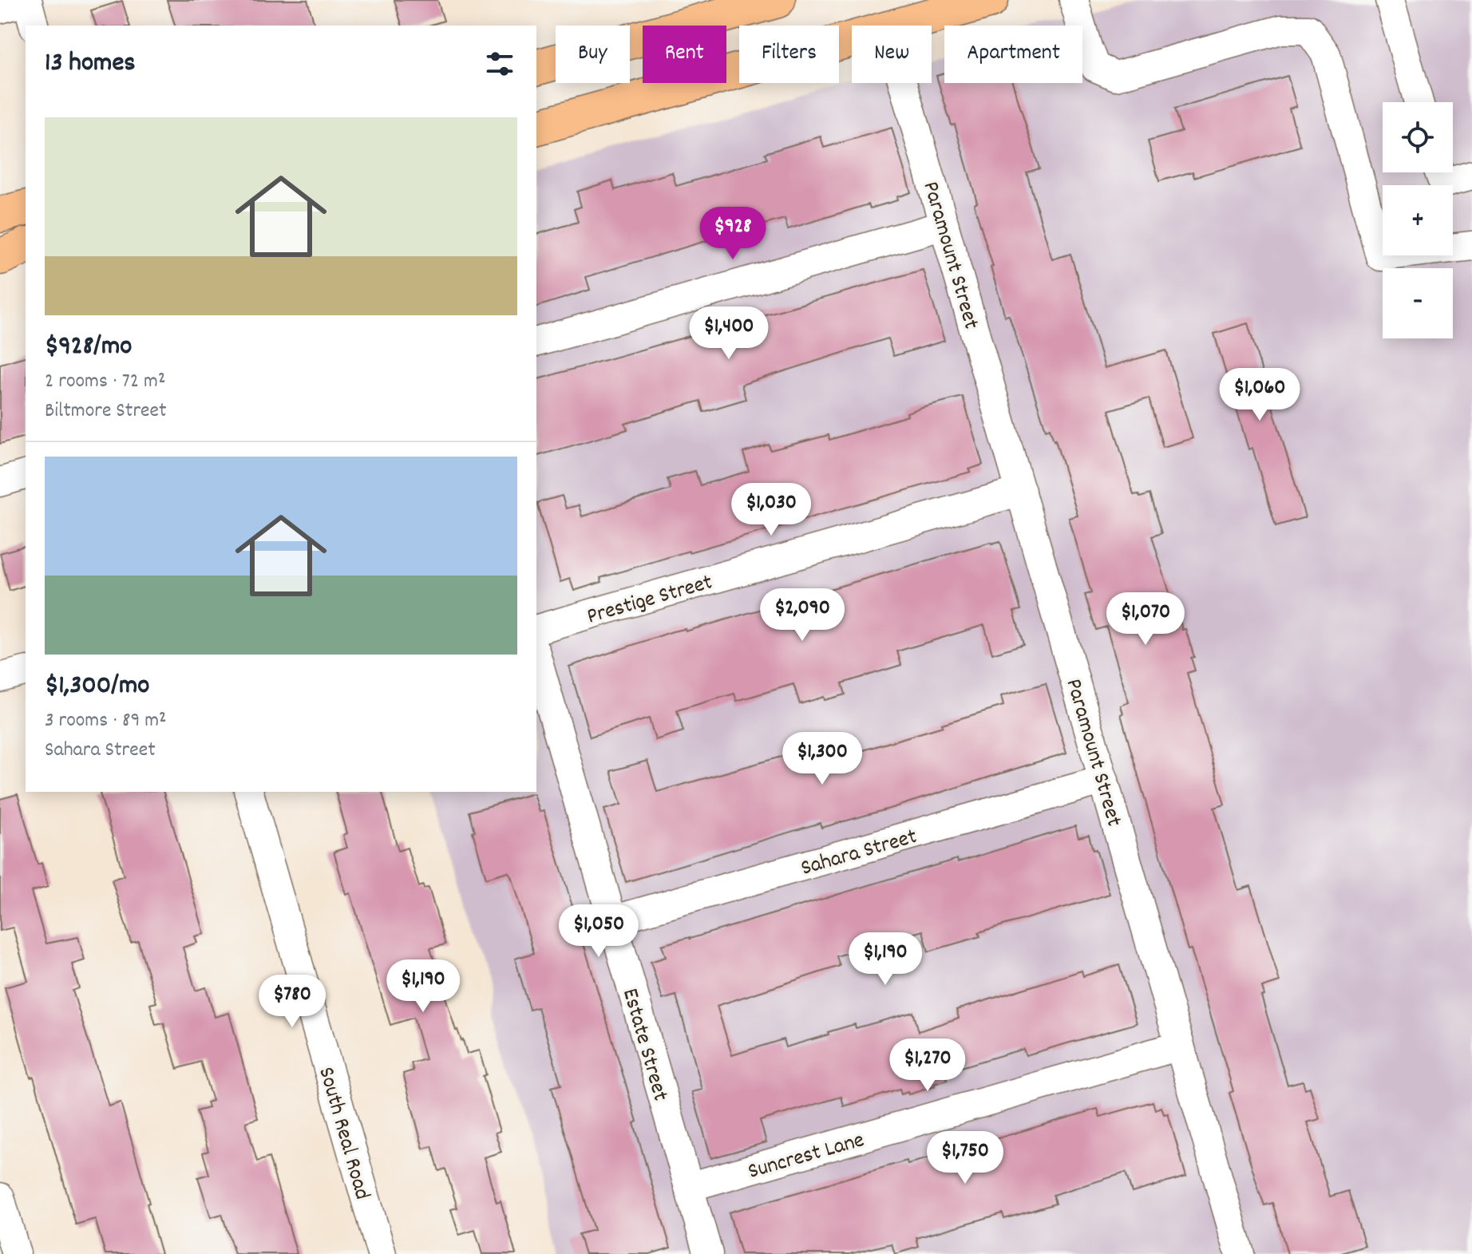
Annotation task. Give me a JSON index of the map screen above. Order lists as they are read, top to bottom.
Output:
{
  "streets": {
    "street": [
      "Paramount Street",
      "Prestige Street",
      "Sahara Street",
      "Estate Street",
      "South Real Road",
      "Suncrest Lane"
    ]
  },
  "crossings": [
    ["Paramount Street", "Prestige Street"],
    ["Paramount Street", "Sahara Street"],
    ["Paramount Street", "Suncrest Lane"],
    ["Sahara Street", "Estate Street"],
    ["Estate Street", "Suncrest Lane"]
  ],
  "page": {
    "chip": [
      "Buy",
      "Rent",
      "Filters",
      "New",
      "Apartment"
    ],
    "heading": "13 homes",
    "map_buttons": ["+", "−"],
    "list": [
      {
        "name": "$928/mo",
        "note": "2 rooms · 72 m² · Biltmore Street"
      },
      {
        "name": "$1,300/mo",
        "note": "3 rooms · 89 m² · Sahara Street"
      }
    ],
    "price": [
      "$928",
      "$1,400",
      "$1,060",
      "$1,030",
      "$2,090",
      "$1,070",
      "$1,300",
      "$1,050",
      "$1,190",
      "$1,190",
      "$780",
      "$1,270",
      "$1,750"
    ]
  }
}
